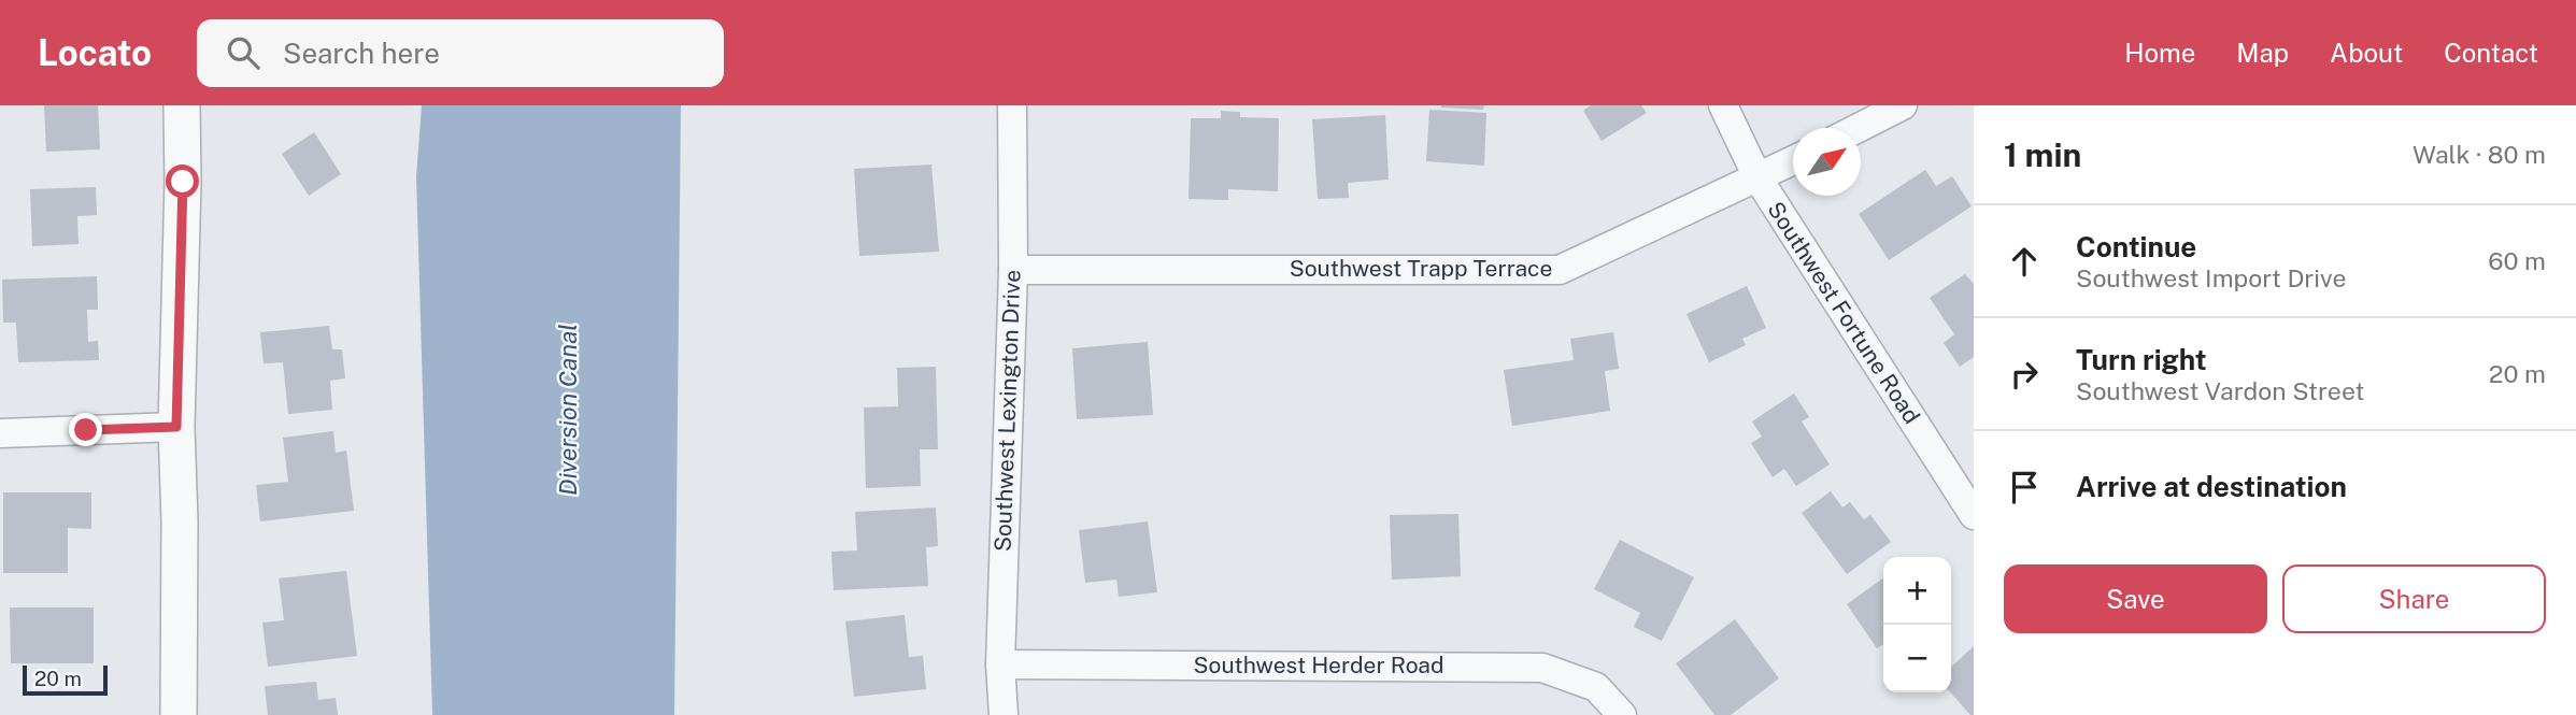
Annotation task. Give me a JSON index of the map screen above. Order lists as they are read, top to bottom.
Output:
{
  "streets": {
    "street": [
      "Southwest Trapp Terrace",
      "Southwest Fortune Road",
      "Southwest Lexington Drive",
      "Southwest Herder Road"
    ]
  },
  "crossings": [
    ["Southwest Trapp Terrace", "Southwest Fortune Road"],
    ["Southwest Trapp Terrace", "Southwest Lexington Drive"],
    ["Southwest Lexington Drive", "Southwest Herder Road"]
  ],
  "water": ["Diversion Canal"],
  "scale_bar": "20 m",
  "north": "top right",
  "page": {
    "header": "Locato",
    "search": "Search here",
    "nav": [
      "Home",
      "Map",
      "About",
      "Contact"
    ],
    "heading": ["1 min", "Walk · 80 m"],
    "list": [
      ["Continue", "Southwest Import Drive", "60 m"],
      ["Turn right", "Southwest Vardon Street", "20 m"],
      "Arrive at destination"
    ],
    "buttons": ["Save", "Share"],
    "map_buttons": ["+", "−"],
    "scale": "20 m"
  }
}
